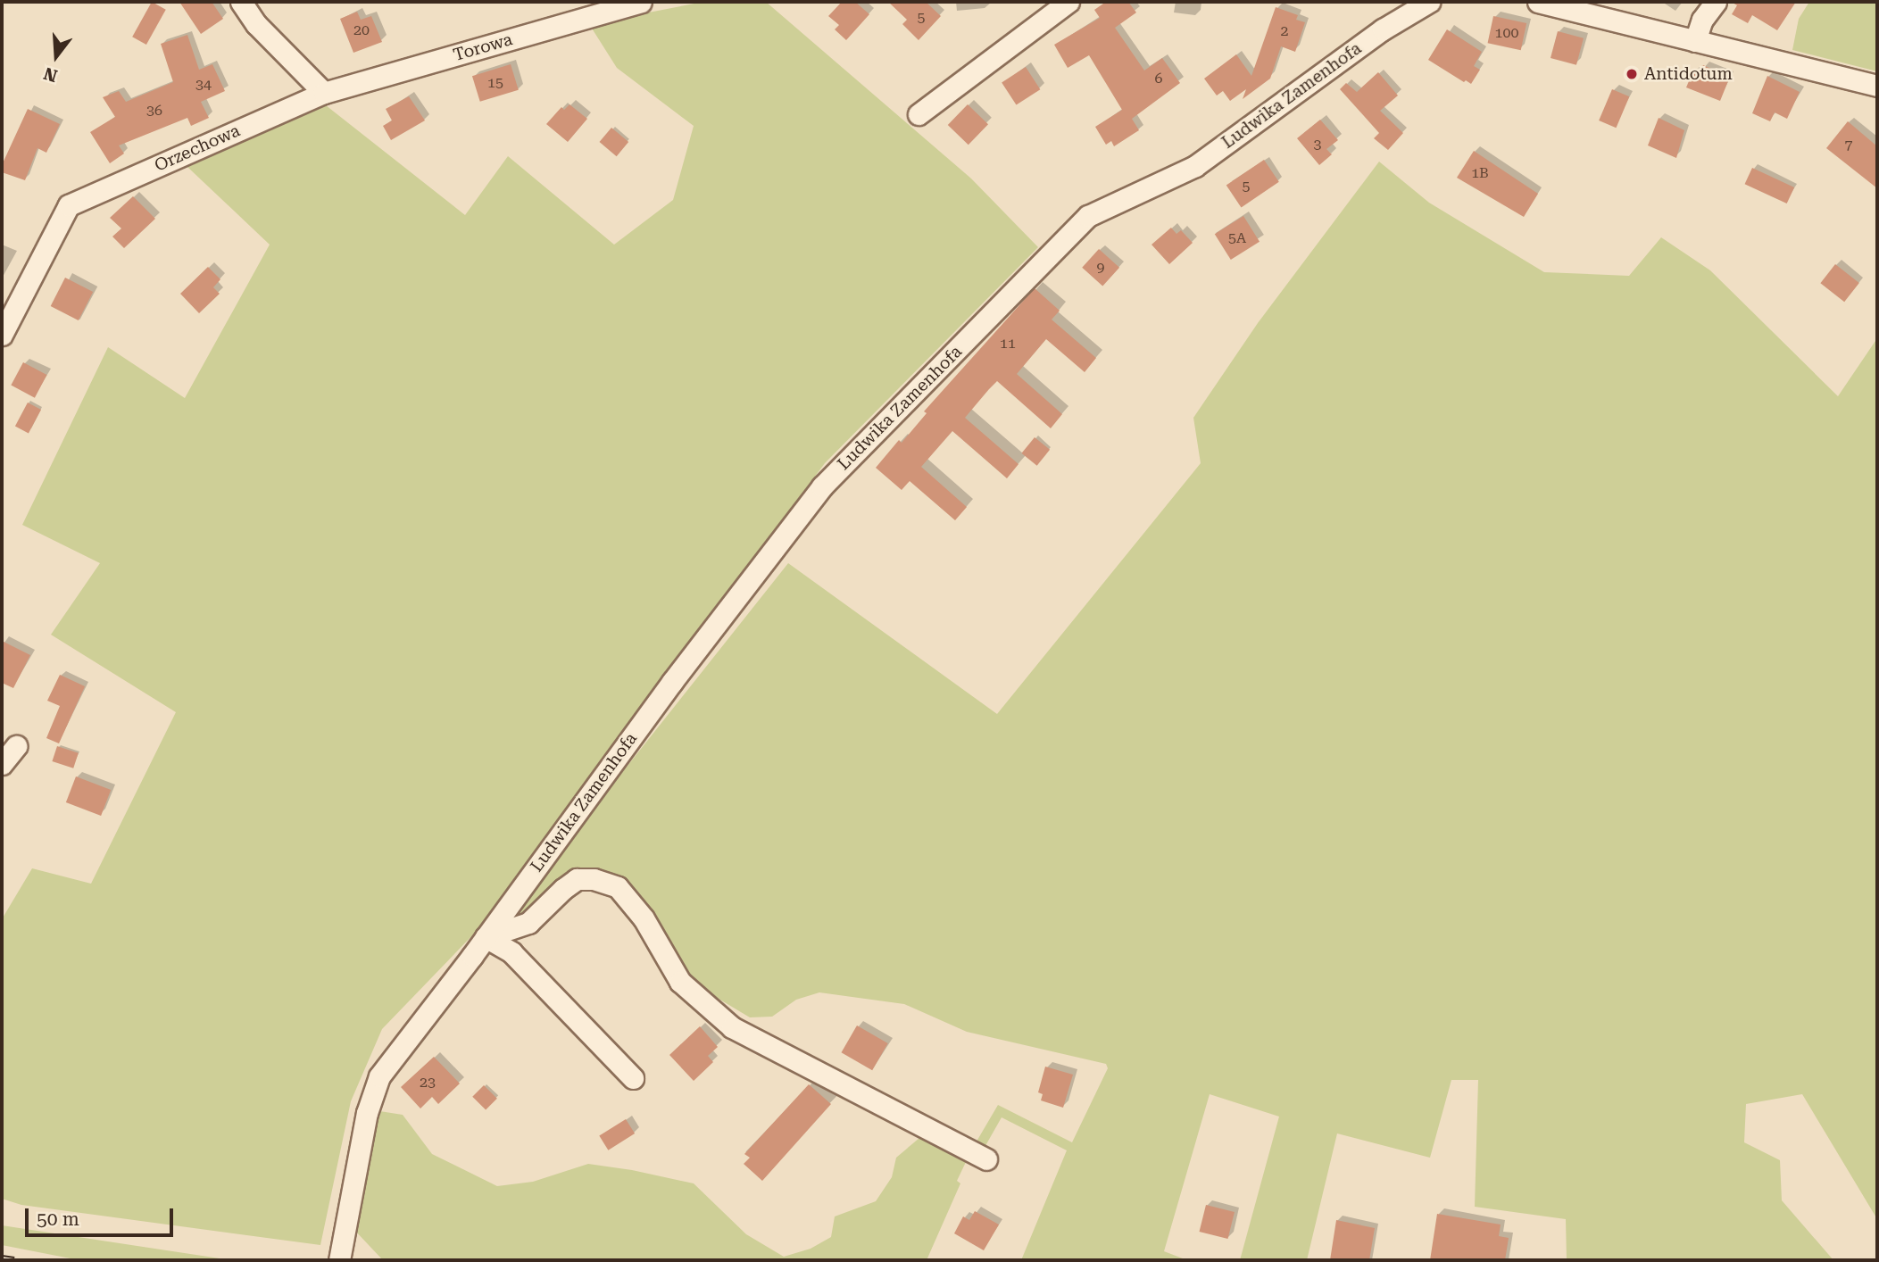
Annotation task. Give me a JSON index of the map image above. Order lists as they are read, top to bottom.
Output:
{
  "streets": {
    "street": ["Torowa", "Ludwika Zamenhofa", "Orzechowa"]
  },
  "crossings": [
    ["Torowa", "Orzechowa"]
  ],
  "places": ["Antidotum"],
  "house_numbers": [
    "5",
    "20",
    "2",
    "100",
    "6",
    "15",
    "34",
    "36",
    "3",
    "7",
    "1B",
    "5",
    "5A",
    "9",
    "11",
    "23"
  ],
  "scale_bar": "50 m",
  "north": "bottom"
}
